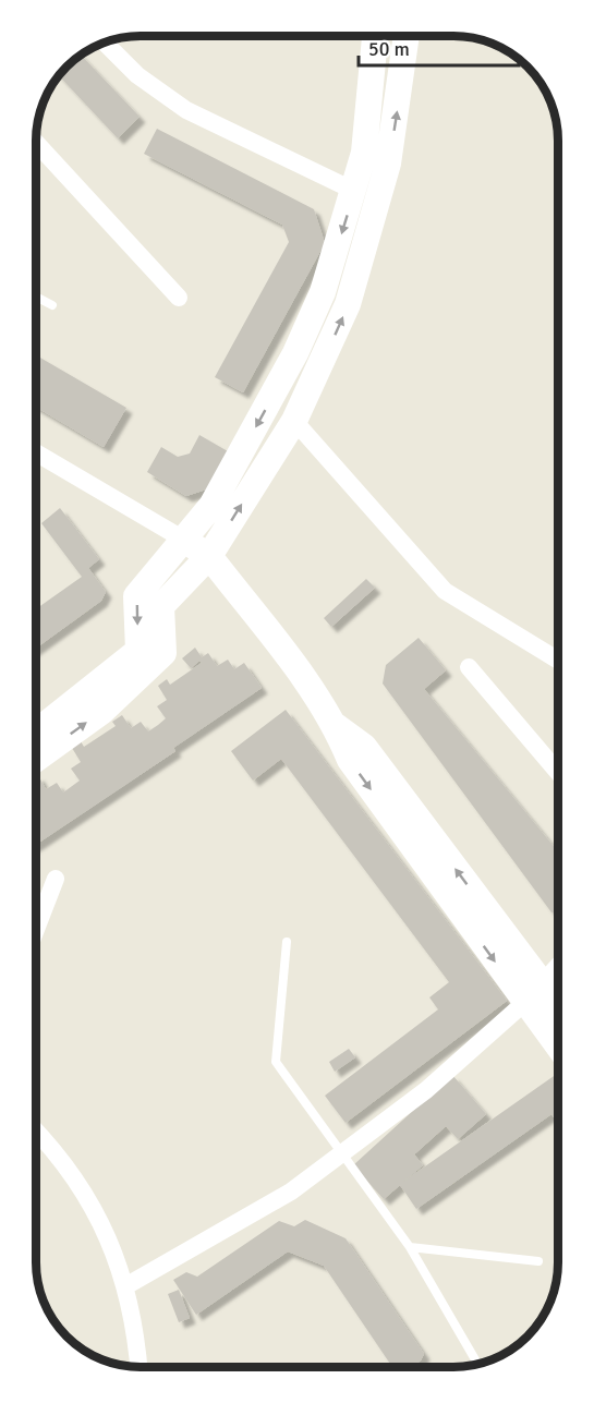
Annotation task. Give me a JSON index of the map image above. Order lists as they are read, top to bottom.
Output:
{
  "scale_bar": "50 m"
}
